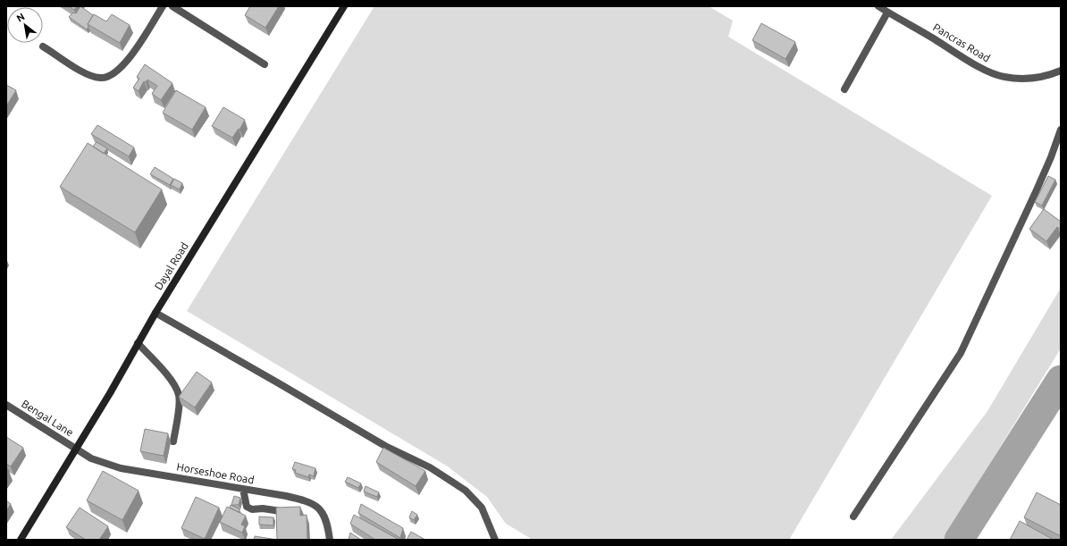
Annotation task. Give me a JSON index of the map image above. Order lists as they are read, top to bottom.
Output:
{
  "streets": {
    "street": ["Dayal Road"],
    "lane": ["Pancras Road", "Bengal Lane", "Horseshoe Road"]
  },
  "crossings": [
    ["Dayal Road", "Bengal Lane"],
    ["Dayal Road", "Horseshoe Road"],
    ["Bengal Lane", "Horseshoe Road"]
  ],
  "north": "top left"
}
